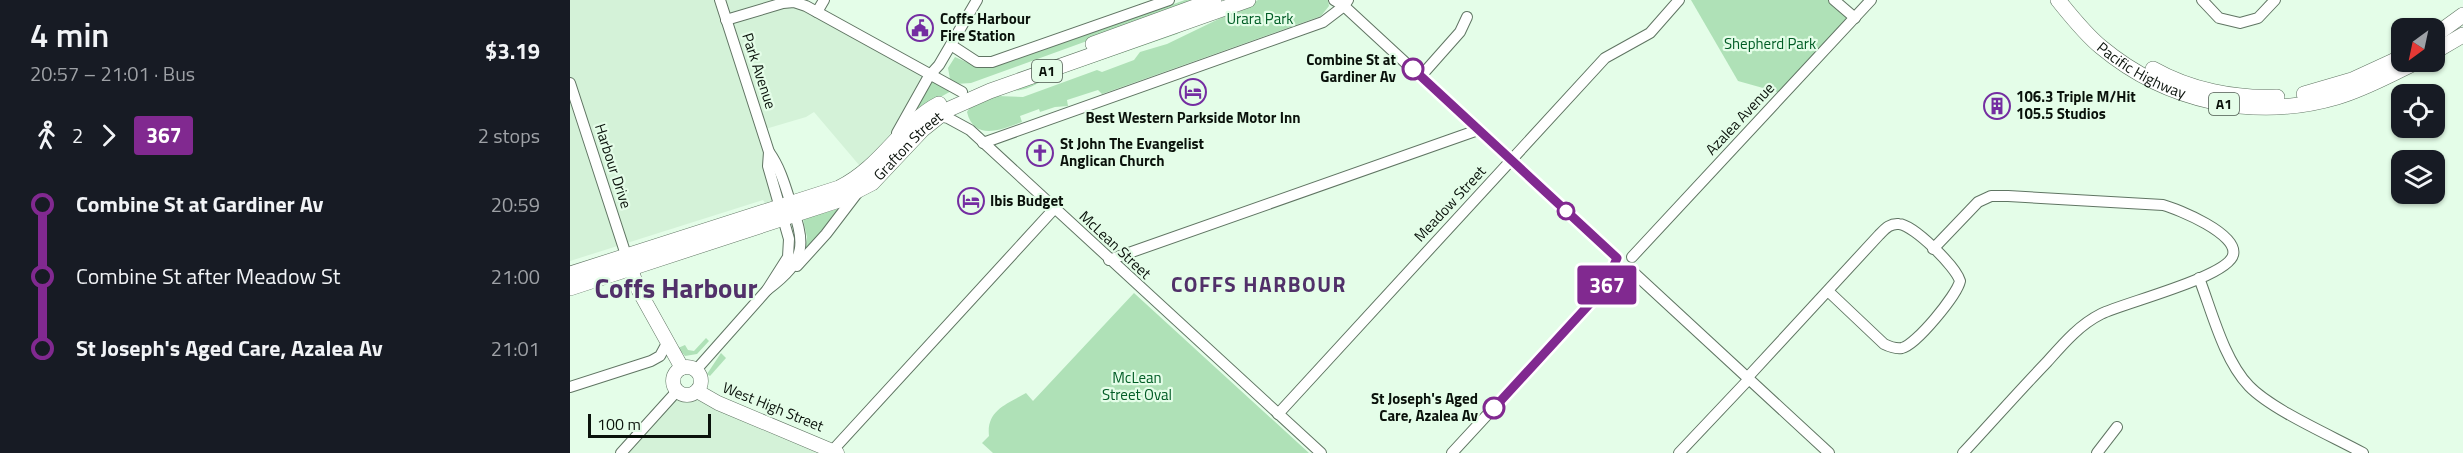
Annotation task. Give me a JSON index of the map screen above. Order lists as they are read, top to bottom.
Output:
{
  "streets": {
    "highway": ["Pacific Highway", "A1", "Grafton Street"],
    "main road": ["West High Street"],
    "street": [
      "Park Avenue",
      "Azalea Avenue",
      "Harbour Drive",
      "Meadow Street",
      "McLean Street"
    ]
  },
  "crossings": [
    ["Park Avenue", "Grafton Street"],
    ["Grafton Street", "Harbour Drive"],
    ["Grafton Street", "McLean Street"],
    ["Meadow Street", "McLean Street"]
  ],
  "districts": ["COFFS HARBOUR", "Coffs Harbour"],
  "parks": ["Urara Park", "Shepherd Park", "McLean Street Oval"],
  "places": {
    "public building": ["Coffs Harbour Fire Station"],
    "other": ["Combine St at Gardiner Av", "St Joseph's Aged Care, Azalea Av"],
    "hotel": ["Best Western Parkside Motor Inn", "Ibis Budget"],
    "building": ["106.3 Triple M/Hit 105.5 Studios"],
    "church": ["St John The Evangelist Anglican Church"]
  },
  "lines": ["bus line 367"],
  "scale_bar": "100 m",
  "north": "bottom left",
  "page": {
    "heading": ["4 min", "20:57 – 21:01 · Bus", "$3.19"],
    "on_map": "367",
    "legs": ["2", "367", "2 stops"],
    "list": [
      {
        "name": "Combine St at Gardiner Av",
        "value": "20:59"
      },
      {
        "name": "Combine St after Meadow St",
        "value": "21:00"
      },
      {
        "name": "St Joseph's Aged Care, Azalea Av",
        "value": "21:01"
      }
    ],
    "scale": "100 m"
  }
}
